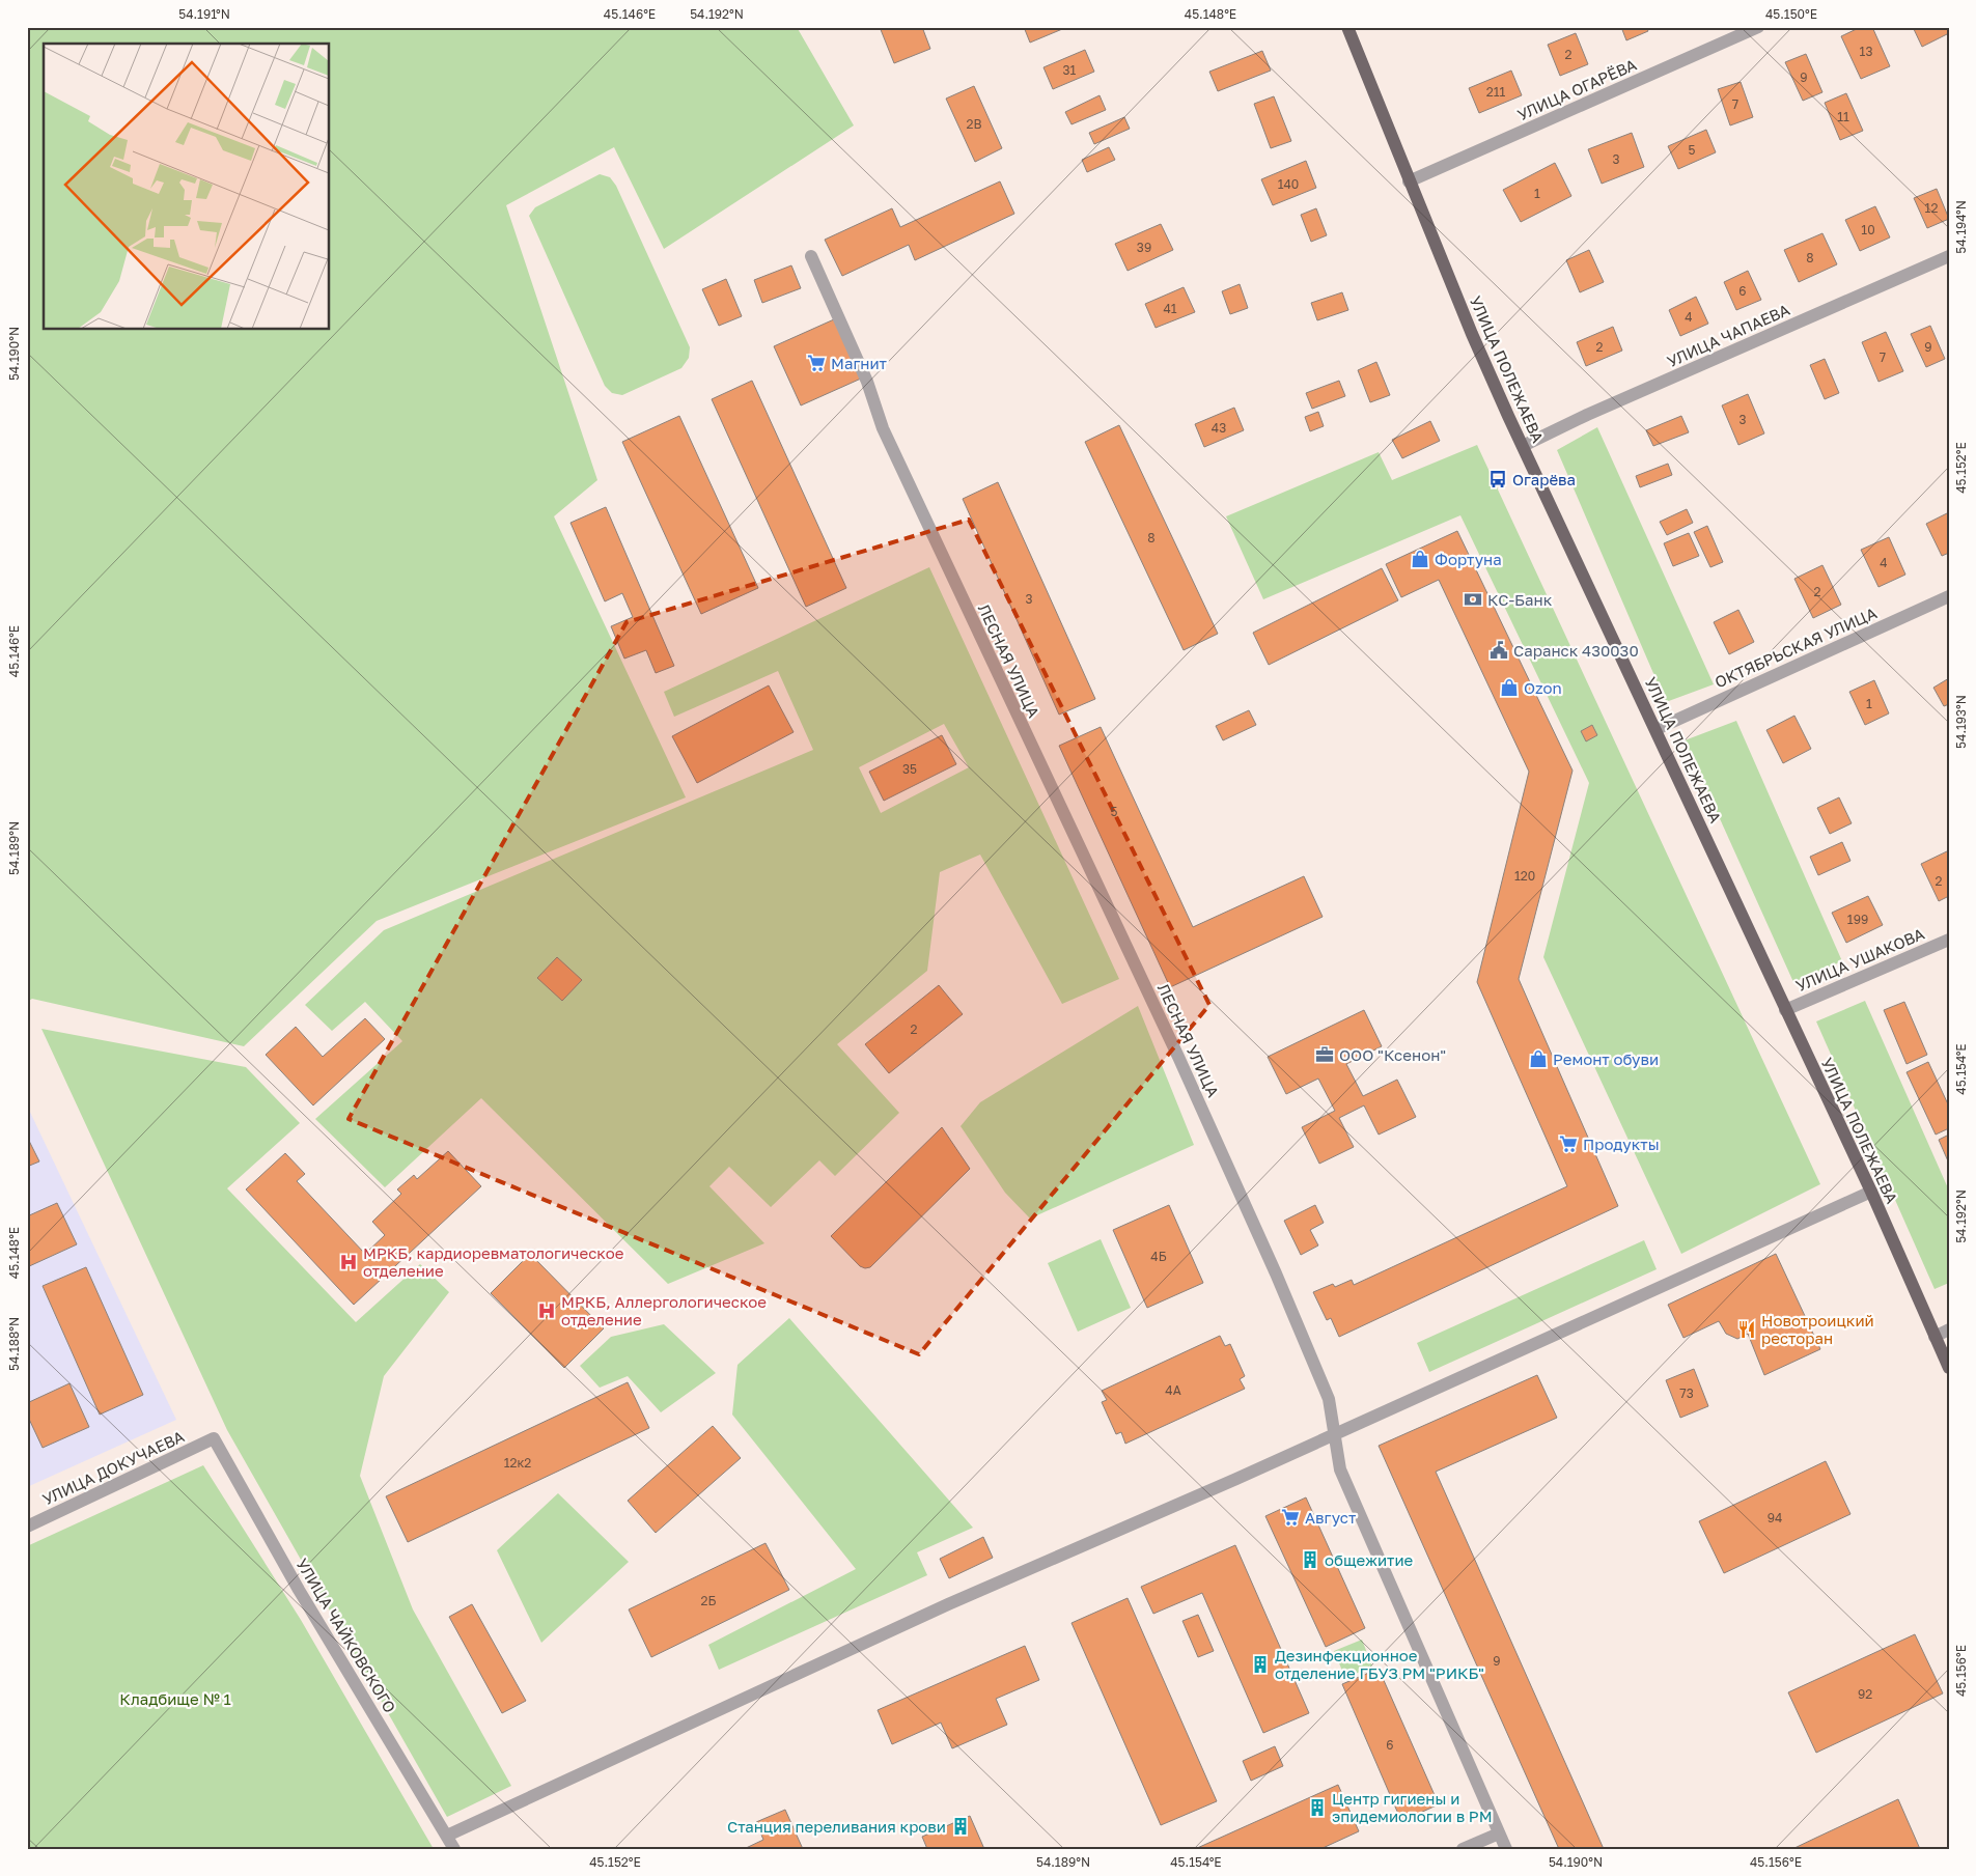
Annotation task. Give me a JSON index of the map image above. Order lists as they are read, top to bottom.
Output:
{
  "streets": {
    "main road": ["УЛИЦА ПОЛЕЖАЕВА"],
    "street": [
      "УЛИЦА ОГАРЁВА",
      "УЛИЦА ЧАПАЕВА",
      "ОКТЯБРЬСКАЯ УЛИЦА",
      "ЛЕСНАЯ УЛИЦА",
      "УЛИЦА УШАКОВА",
      "УЛИЦА ДОКУЧАЕВА",
      "УЛИЦА ЧАЙКОВСКОГО"
    ]
  },
  "crossings": [
    ["УЛИЦА ОГАРЁВА", "УЛИЦА ПОЛЕЖАЕВА"],
    ["УЛИЦА ЧАПАЕВА", "УЛИЦА ПОЛЕЖАЕВА"],
    ["УЛИЦА ПОЛЕЖАЕВА", "ОКТЯБРЬСКАЯ УЛИЦА"],
    ["УЛИЦА ПОЛЕЖАЕВА", "УЛИЦА УШАКОВА"],
    ["УЛИЦА ДОКУЧАЕВА", "УЛИЦА ЧАЙКОВСКОГО"]
  ],
  "parks": ["Кладбище № 1"],
  "places": {
    "supermarket": ["Магнит", "Продукты", "Август"],
    "bus stop": ["Огарёва"],
    "shop": ["Фортуна", "Ozon", "Ремонт обуви"],
    "bank": ["КС-Банк"],
    "public building": ["Саранск 430030"],
    "office": ["ООО \"Ксенон\""],
    "hospital": ["МРКБ, кардиоревматологическое отделение", "МРКБ, Аллергологическое отделение"],
    "restaurant": ["Новотроицкий ресторан"],
    "building": [
      "общежитие",
      "Дезинфекционное отделение ГБУЗ РМ \"РИКБ\"",
      "Центр гигиены и эпидемиологии в РМ",
      "Станция переливания крови"
    ]
  },
  "house_numbers": [
    "13",
    "2",
    "31",
    "9",
    "211",
    "7",
    "11",
    "2В",
    "5",
    "3",
    "140",
    "1",
    "12",
    "10",
    "39",
    "8",
    "6",
    "41",
    "4",
    "2",
    "9",
    "7",
    "3",
    "43",
    "8",
    "4",
    "2",
    "3",
    "1",
    "35",
    "5",
    "120",
    "2",
    "199",
    "2",
    "4Б",
    "4А",
    "73",
    "12к2",
    "94",
    "2Б",
    "9",
    "92",
    "6"
  ],
  "coordinates": [
    "54.191°N",
    "45.146°E",
    "54.192°N",
    "45.148°E",
    "45.150°E",
    "54.194°N",
    "54.190°N",
    "45.152°E",
    "54.193°N",
    "54.189°N",
    "45.154°E",
    "54.188°N",
    "45.156°E"
  ]
}
